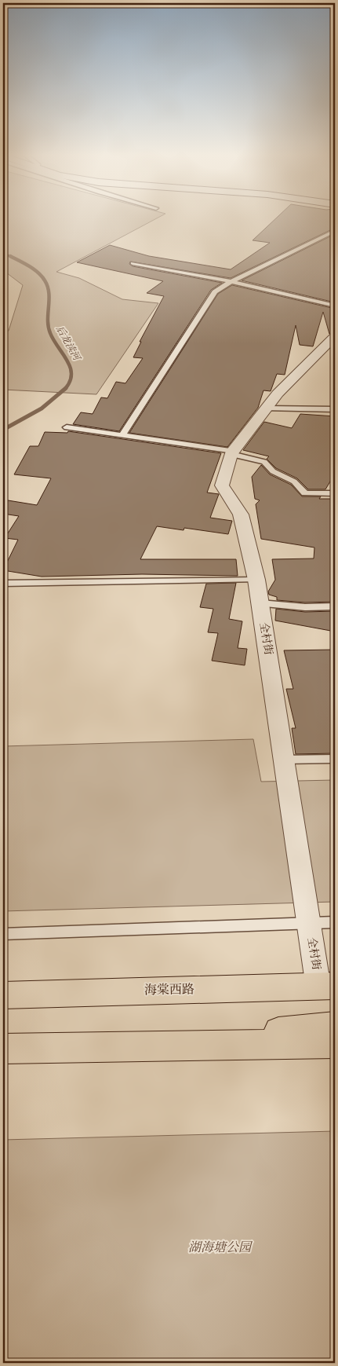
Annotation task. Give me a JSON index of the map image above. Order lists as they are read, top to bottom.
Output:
{
  "streets": {
    "main road": ["海棠西路"],
    "street": ["全村街"]
  },
  "crossings": [
    ["全村街", "海棠西路"]
  ],
  "water": ["后龙渎河"],
  "parks": ["湖海塘公园"]
}
